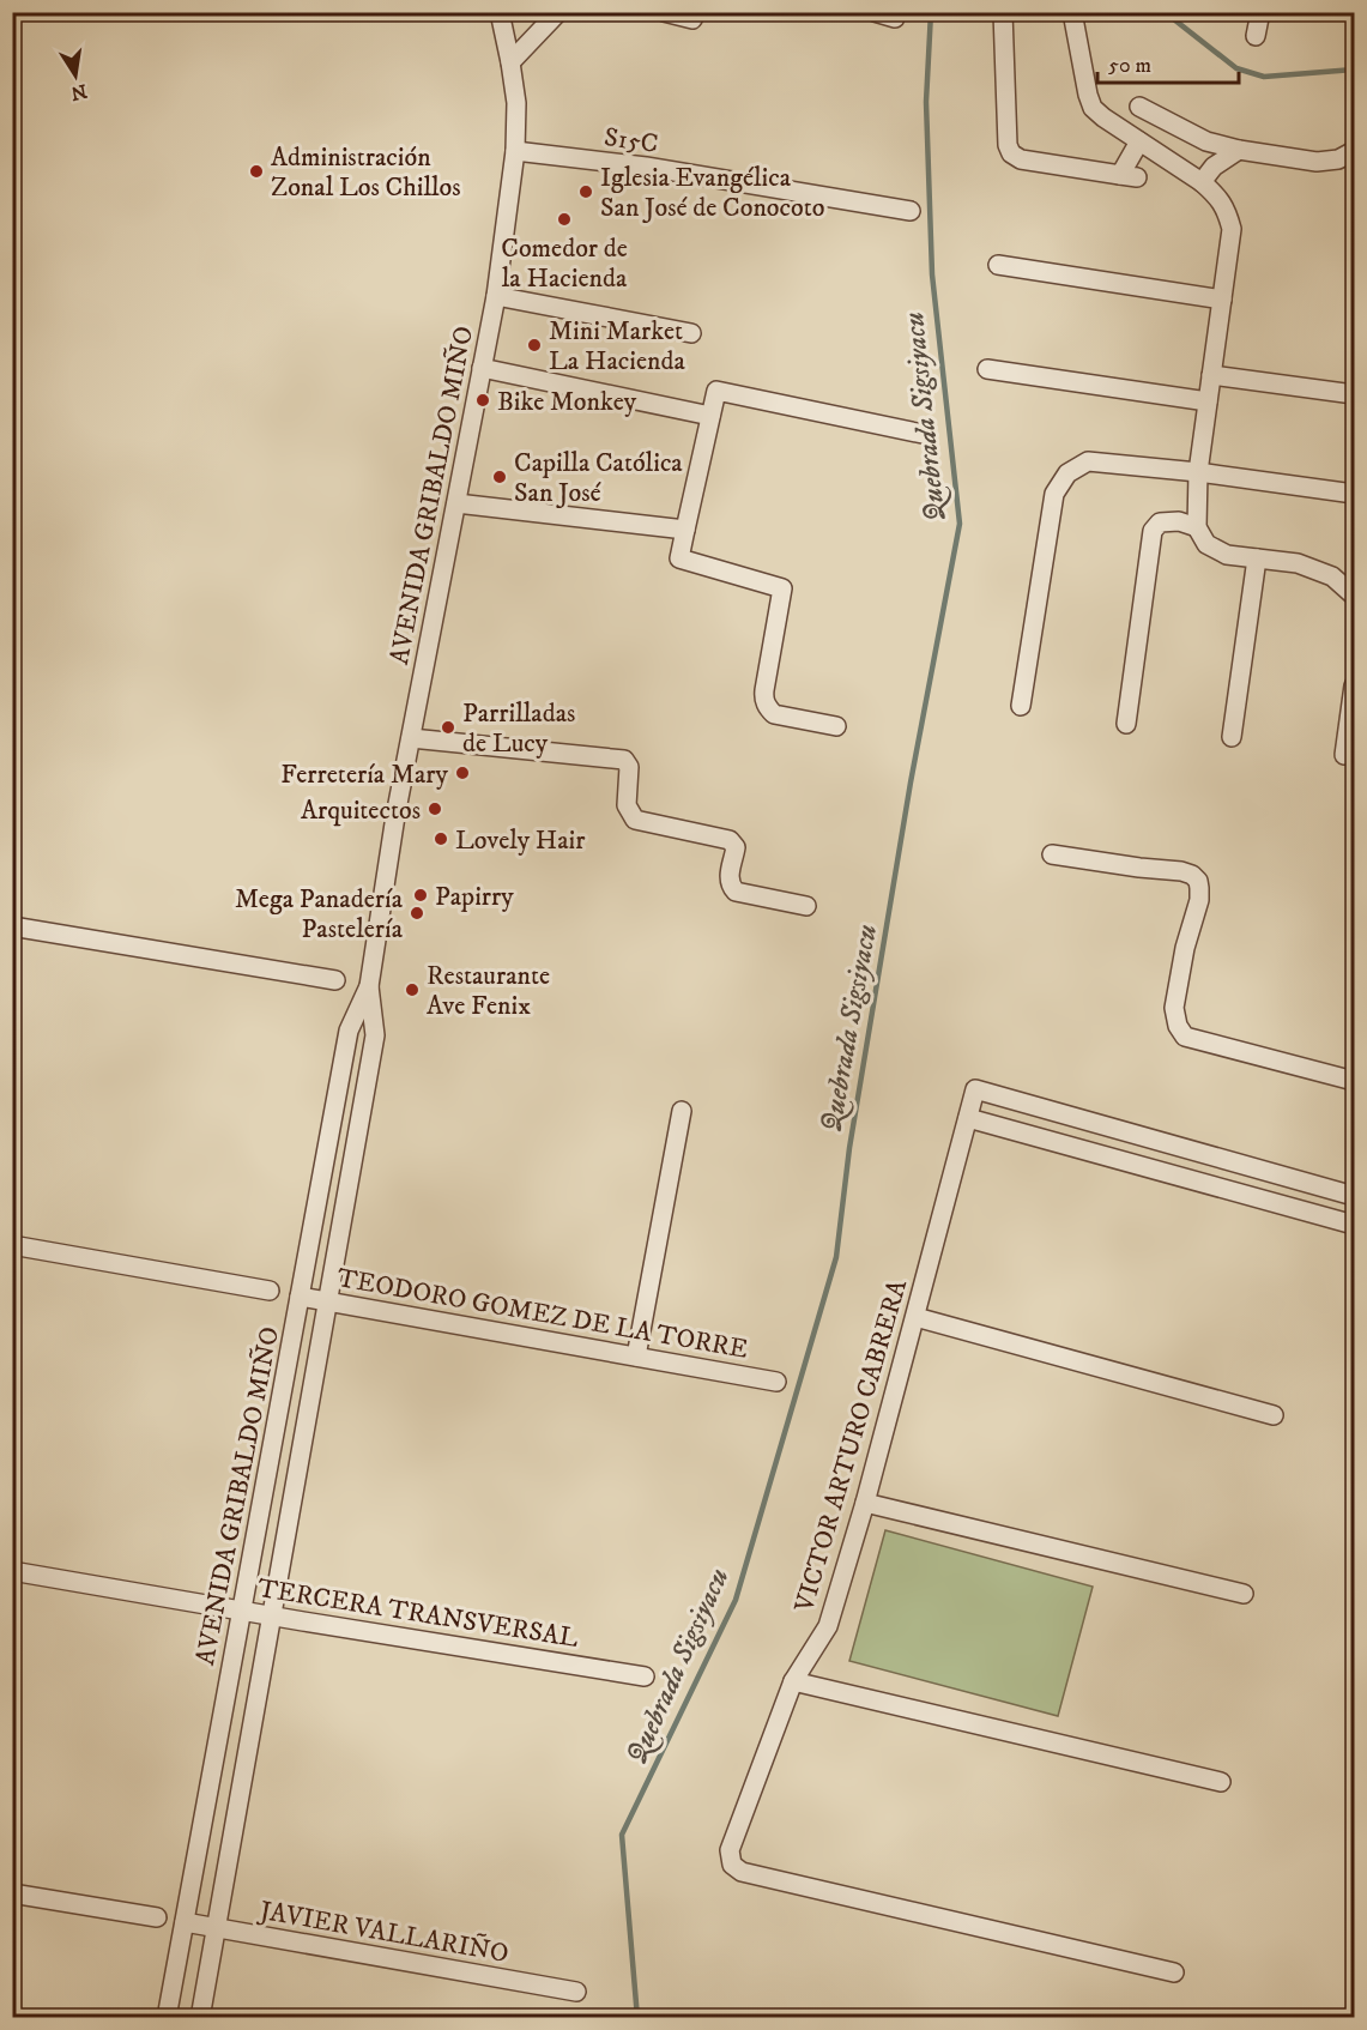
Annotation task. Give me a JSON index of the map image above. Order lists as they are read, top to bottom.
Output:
{
  "streets": {
    "street": [
      "S15C",
      "AVENIDA GRIBALDO MIÑO",
      "TEODORO GOMEZ DE LA TORRE",
      "VICTOR ARTURO CABRERA",
      "TERCERA TRANSVERSAL",
      "JAVIER VALLARIÑO"
    ]
  },
  "crossings": [
    ["S15C", "AVENIDA GRIBALDO MIÑO"],
    ["AVENIDA GRIBALDO MIÑO", "TEODORO GOMEZ DE LA TORRE"],
    ["AVENIDA GRIBALDO MIÑO", "TERCERA TRANSVERSAL"],
    ["AVENIDA GRIBALDO MIÑO", "JAVIER VALLARIÑO"]
  ],
  "water": ["Quebrada Sigsiyacu"],
  "places": [
    "Administración Zonal Los Chillos",
    "Iglesia Evangélica San José de Conocoto",
    "Comedor de la Hacienda",
    "Mini Market La Hacienda",
    "Bike Monkey",
    "Capilla Católica San José",
    "Parrilladas de Lucy",
    "Ferretería Mary",
    "Arquitectos",
    "Lovely Hair",
    "Papirry",
    "Mega Panadería Pastelería",
    "Restaurante Ave Fenix"
  ],
  "scale_bar": "50 m",
  "north": "bottom"
}
